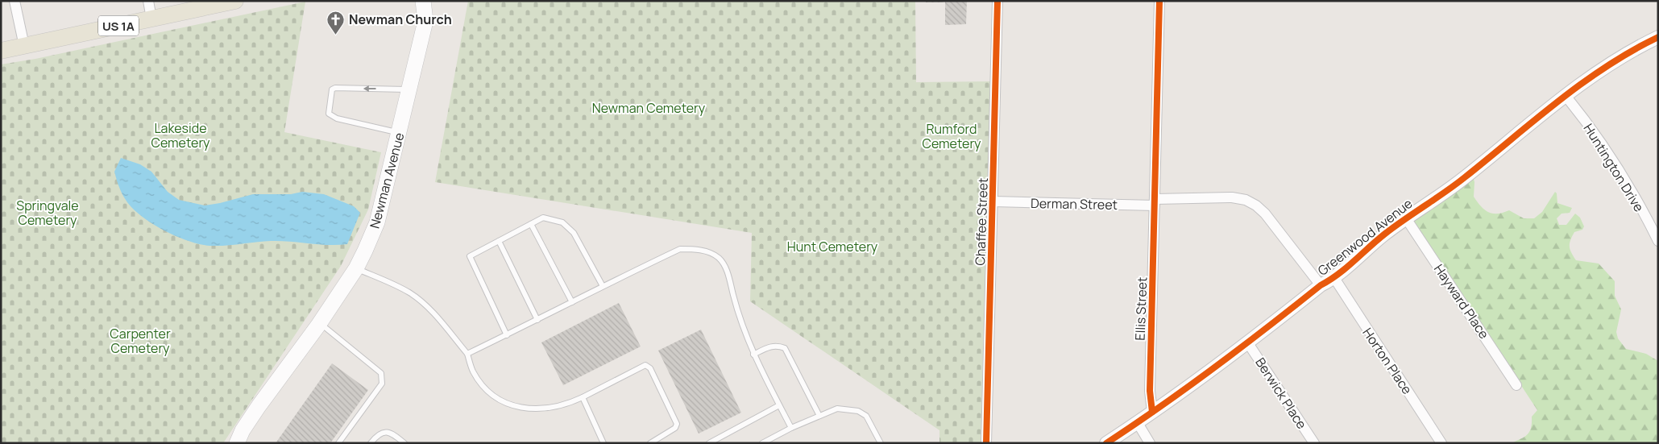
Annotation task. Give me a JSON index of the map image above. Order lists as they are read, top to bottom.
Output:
{
  "streets": {
    "main road": ["US 1A", "Newman Avenue"],
    "street": [
      "Huntington Drive",
      "Derman Street",
      "Chaffee Street",
      "Greenwood Avenue",
      "Hayward Place",
      "Ellis Street",
      "Horton Place",
      "Berwick Place"
    ]
  },
  "crossings": [
    ["Huntington Drive", "Greenwood Avenue"],
    ["Derman Street", "Chaffee Street"],
    ["Derman Street", "Greenwood Avenue"],
    ["Derman Street", "Ellis Street"],
    ["Greenwood Avenue", "Hayward Place"],
    ["Greenwood Avenue", "Ellis Street"],
    ["Greenwood Avenue", "Horton Place"],
    ["Greenwood Avenue", "Berwick Place"]
  ],
  "parks": [
    "Newman Cemetery",
    "Lakeside Cemetery",
    "Rumford Cemetery",
    "Springvale Cemetery",
    "Hunt Cemetery",
    "Carpenter Cemetery"
  ],
  "places": {
    "church": ["Newman Church"]
  }
}
